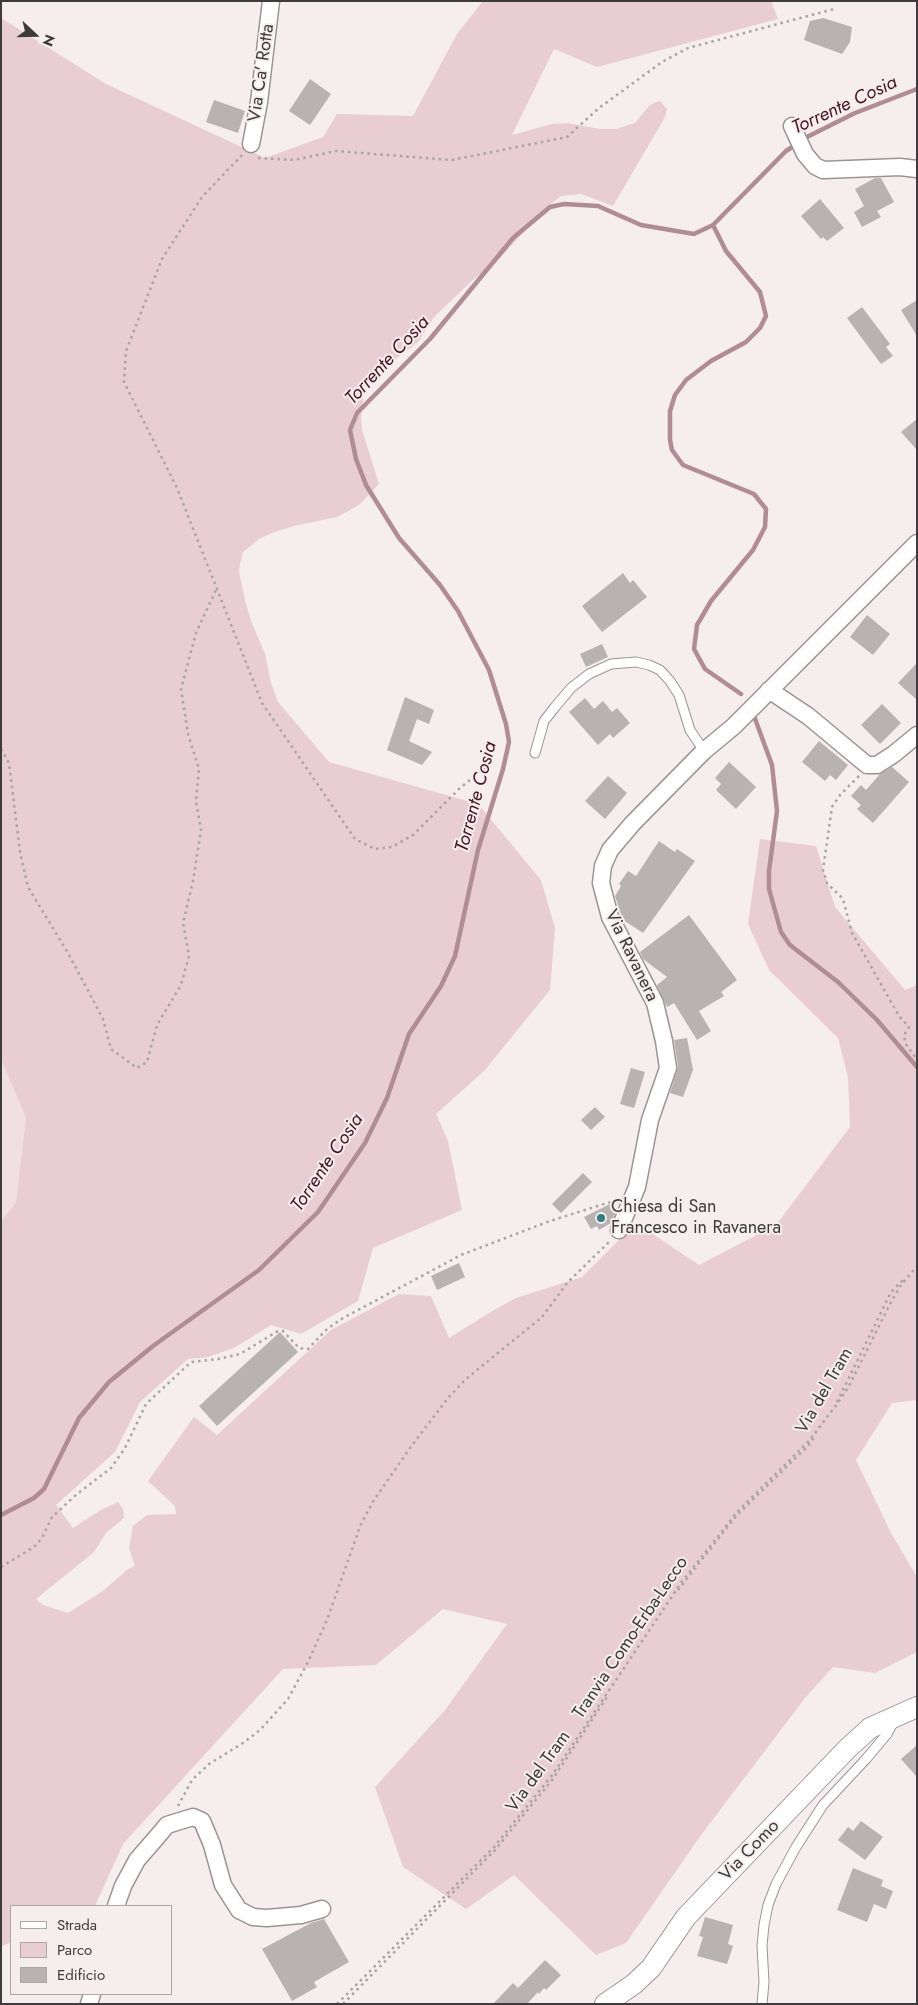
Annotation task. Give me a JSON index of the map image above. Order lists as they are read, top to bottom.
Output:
{
  "streets": {
    "street": ["Via Ca' Rotta", "Via Ravanera", "Via Como"],
    "path": ["Via del Tram", "Tranvia Como-Erba-Lecco"]
  },
  "crossings": [
    ["Via del Tram", "Tranvia Como-Erba-Lecco"]
  ],
  "water": ["Torrente Cosia"],
  "places": ["Chiesa di San Francesco in Ravanera"],
  "legend": ["Strada", "Parco", "Edificio"],
  "north": "right"
}
